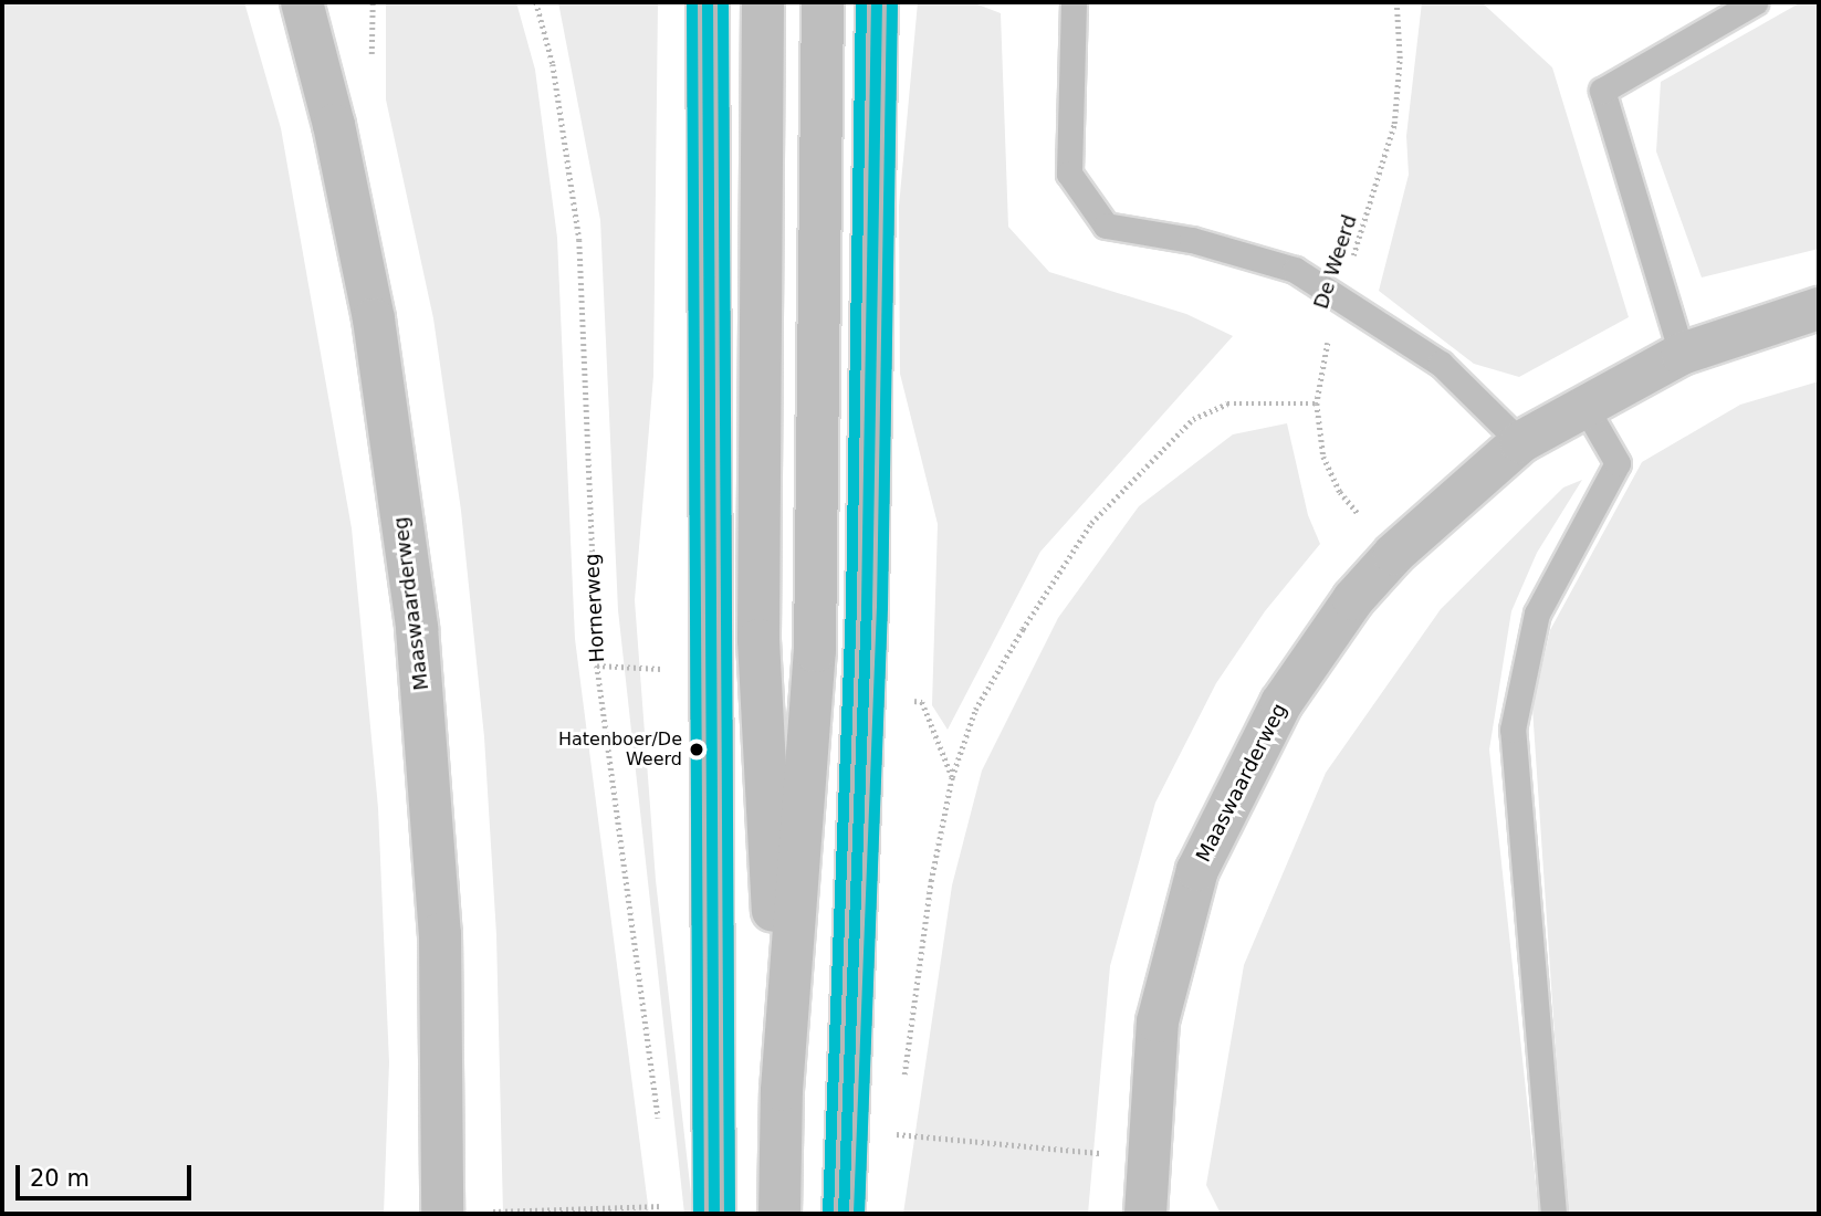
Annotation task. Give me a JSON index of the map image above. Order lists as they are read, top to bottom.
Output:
{
  "streets": {
    "street": ["Maaswaarderweg"],
    "path": ["De Weerd", "Hornerweg"]
  },
  "places": ["Hatenboer/De Weerd"],
  "scale_bar": "20 m"
}
